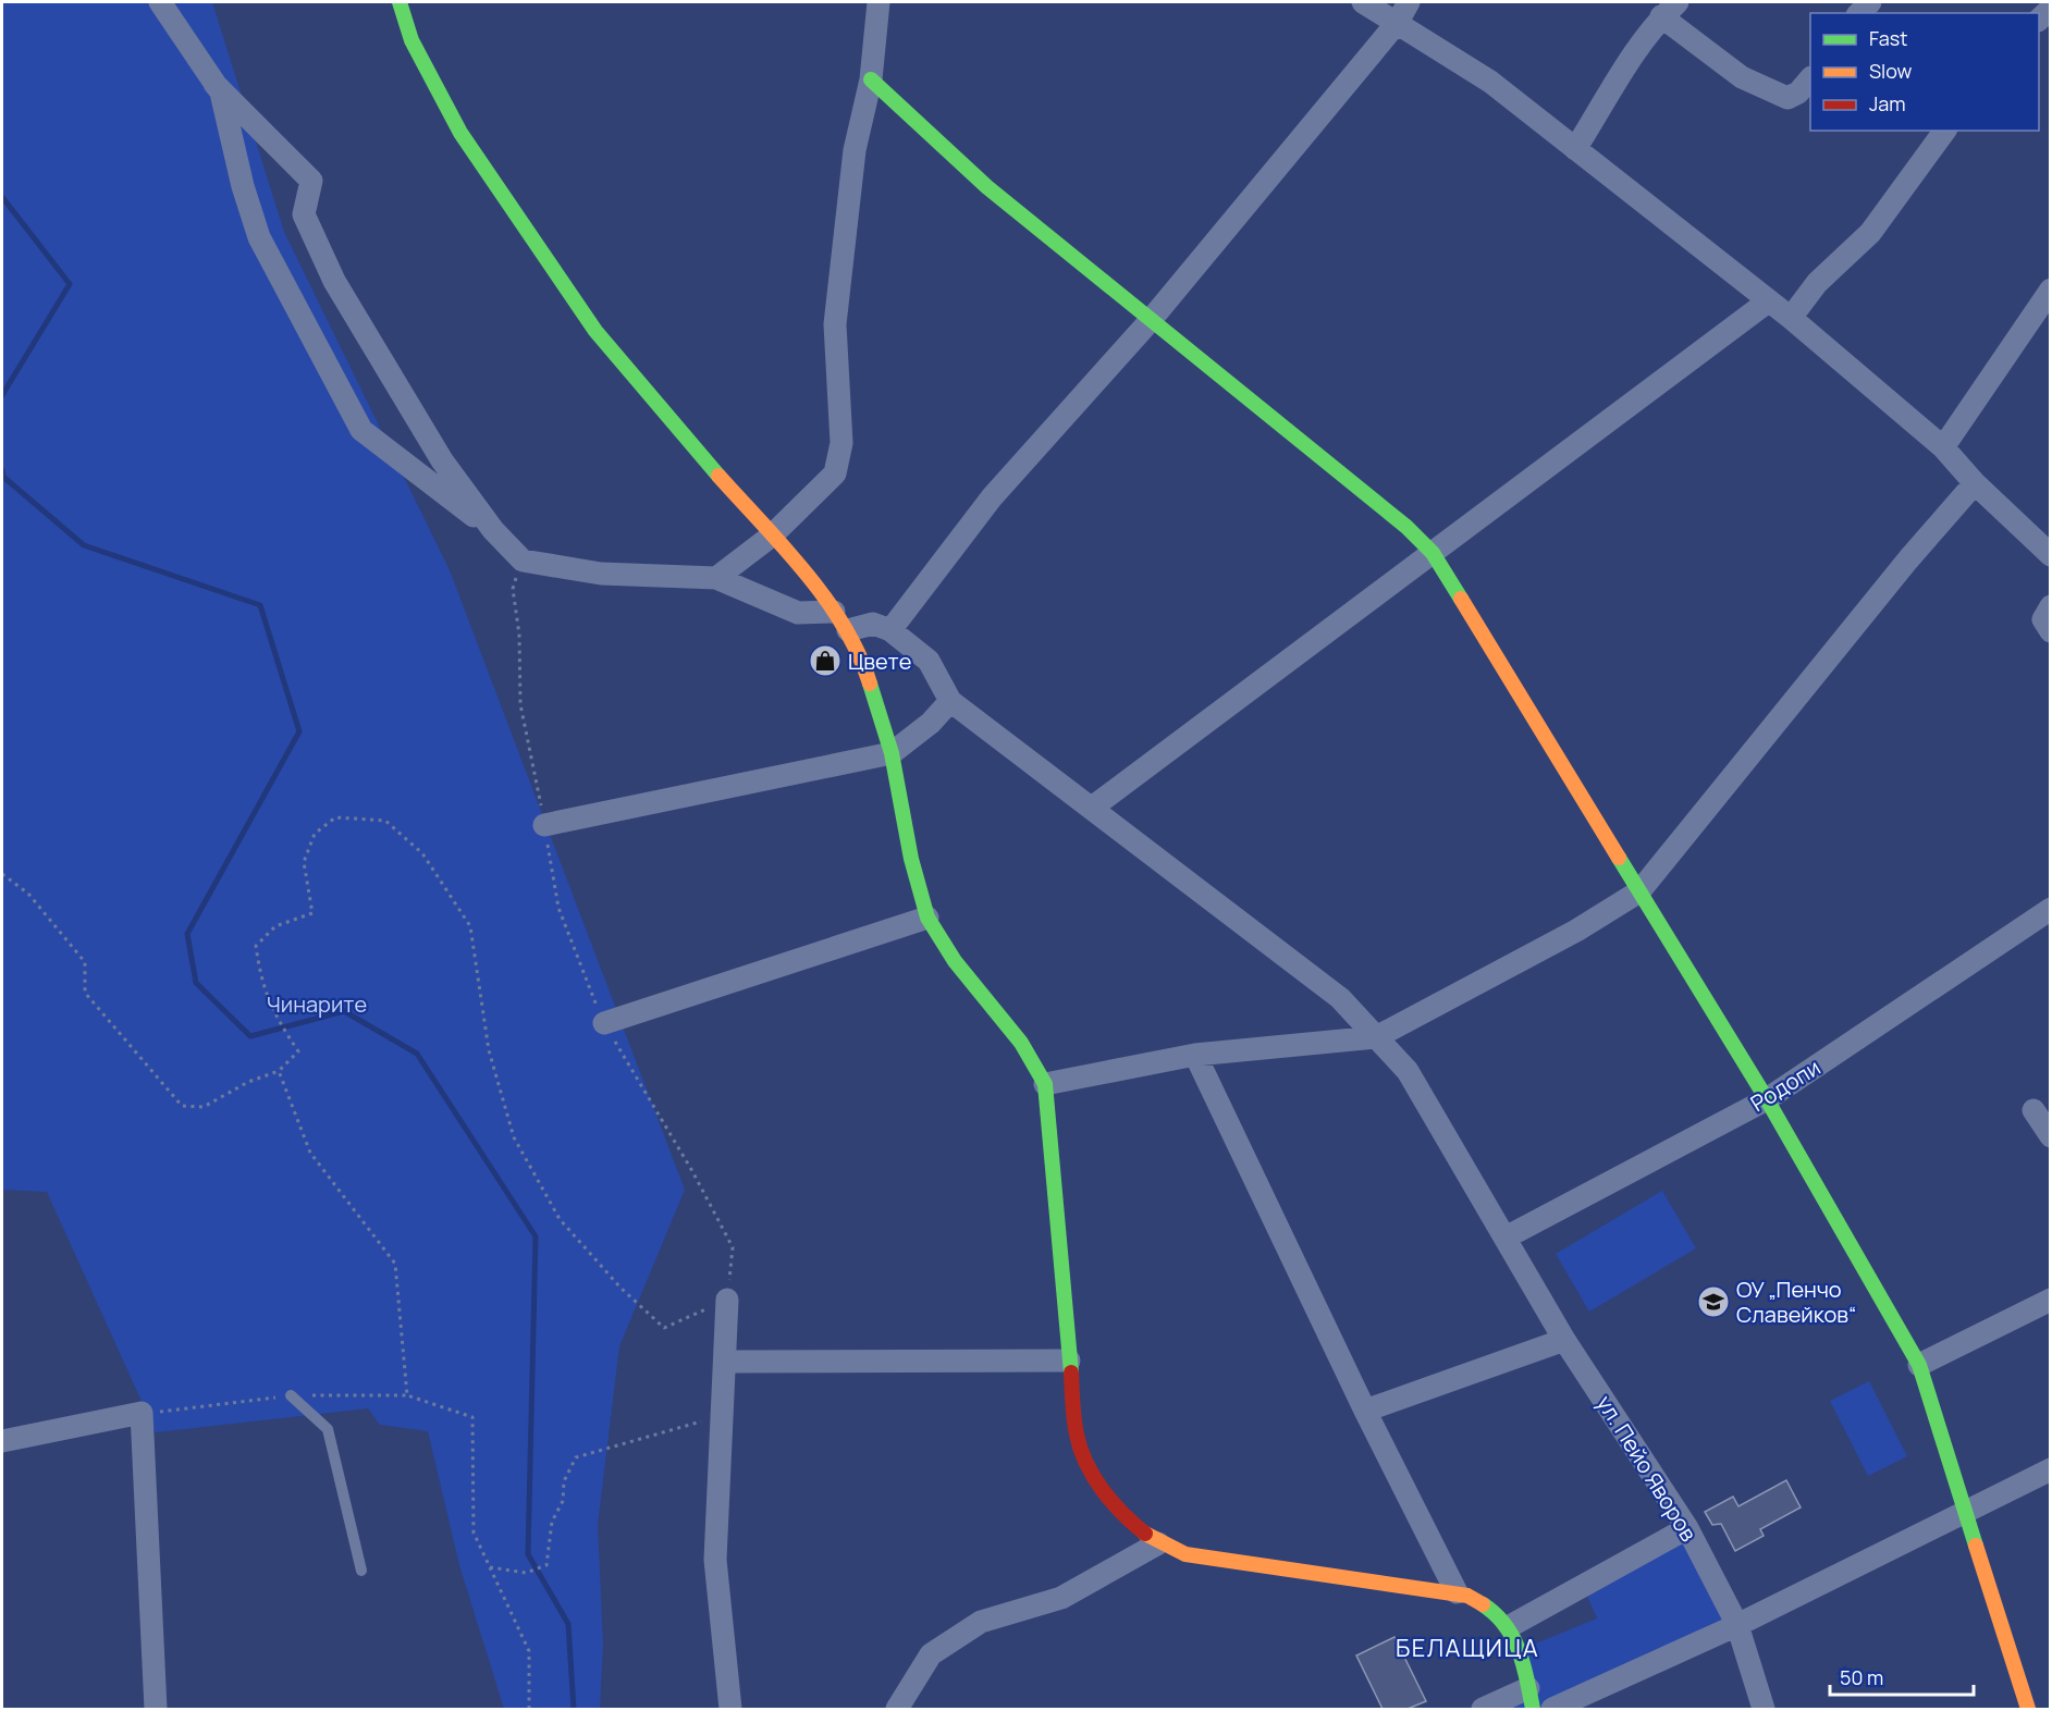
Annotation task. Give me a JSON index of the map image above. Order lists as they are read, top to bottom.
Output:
{
  "streets": {
    "street": ["Родопи", "ул. Пейо Яворов"]
  },
  "crossings": [
    ["Родопи", "ул. Пейо Яворов"]
  ],
  "districts": ["БЕЛАЩИЦА"],
  "parks": ["Чинарите"],
  "places": {
    "shop": ["Цвете"],
    "school or university": ["ОУ „Пенчо Славейков“"]
  },
  "legend": ["Fast", "Slow", "Jam"],
  "scale_bar": "50 m"
}
